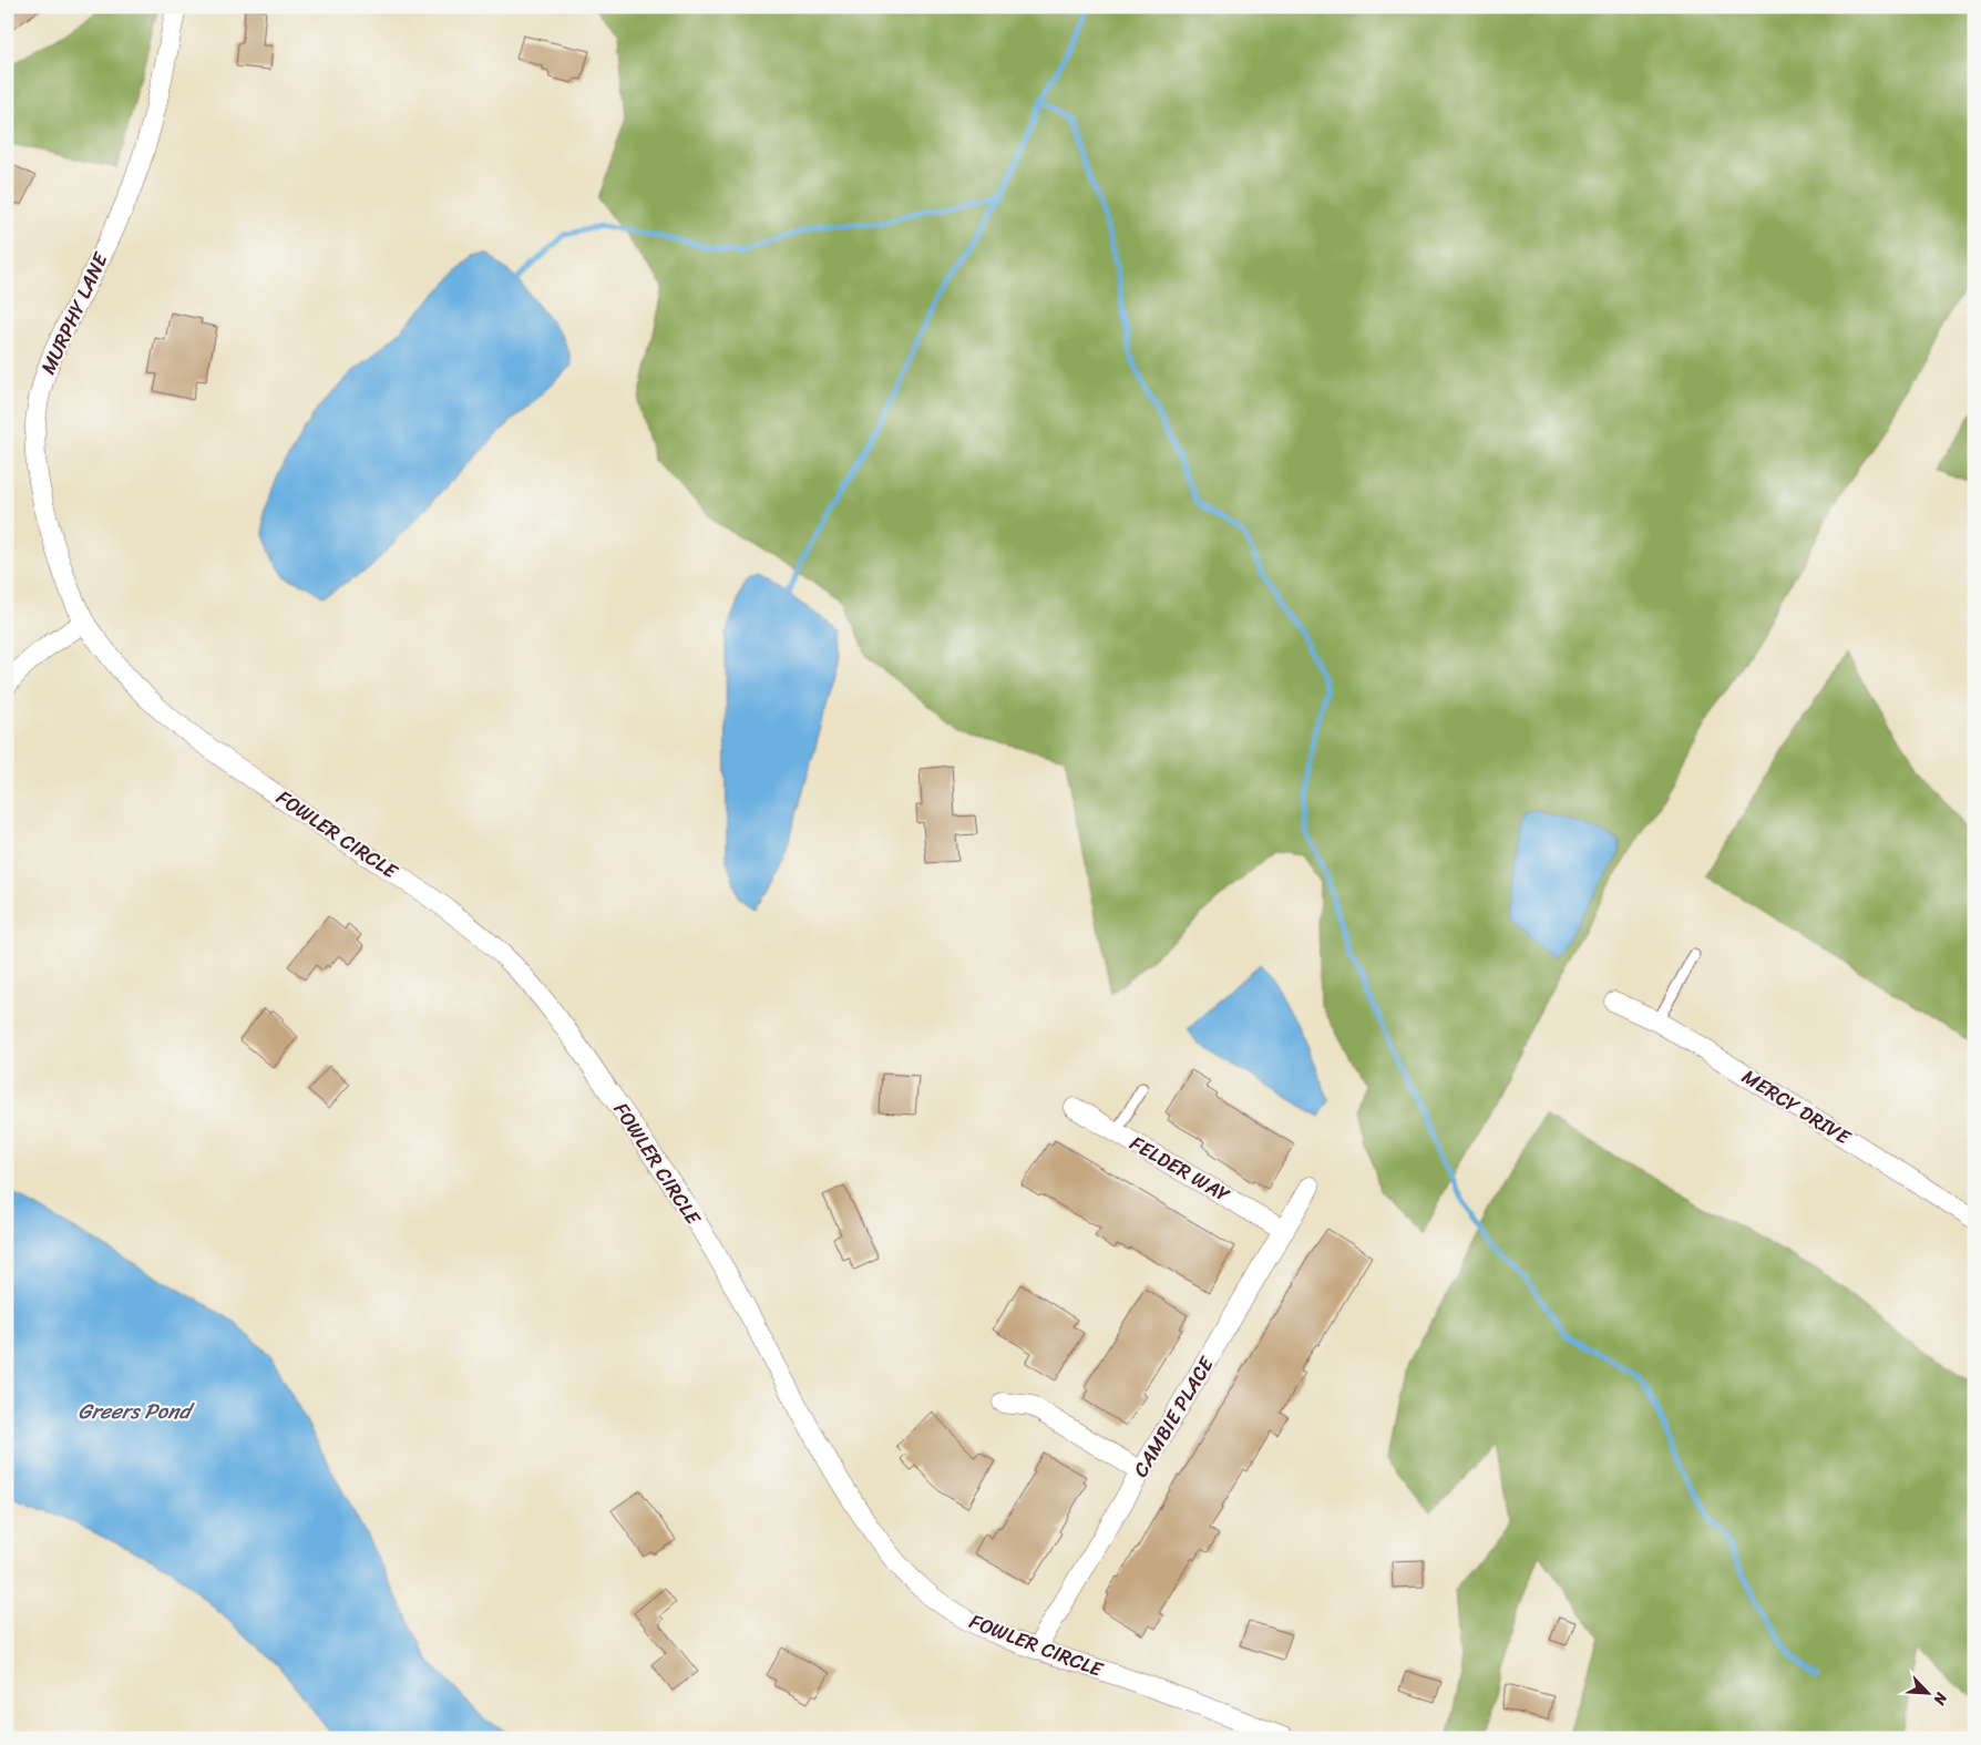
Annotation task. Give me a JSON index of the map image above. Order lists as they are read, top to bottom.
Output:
{
  "streets": {
    "street": [
      "MURPHY LANE",
      "FOWLER CIRCLE",
      "MERCY DRIVE",
      "FELDER WAY",
      "CAMBIE PLACE"
    ]
  },
  "crossings": [
    ["MURPHY LANE", "FOWLER CIRCLE"],
    ["FOWLER CIRCLE", "CAMBIE PLACE"],
    ["FELDER WAY", "CAMBIE PLACE"]
  ],
  "water": ["Greers Pond"],
  "north": "bottom right"
}
